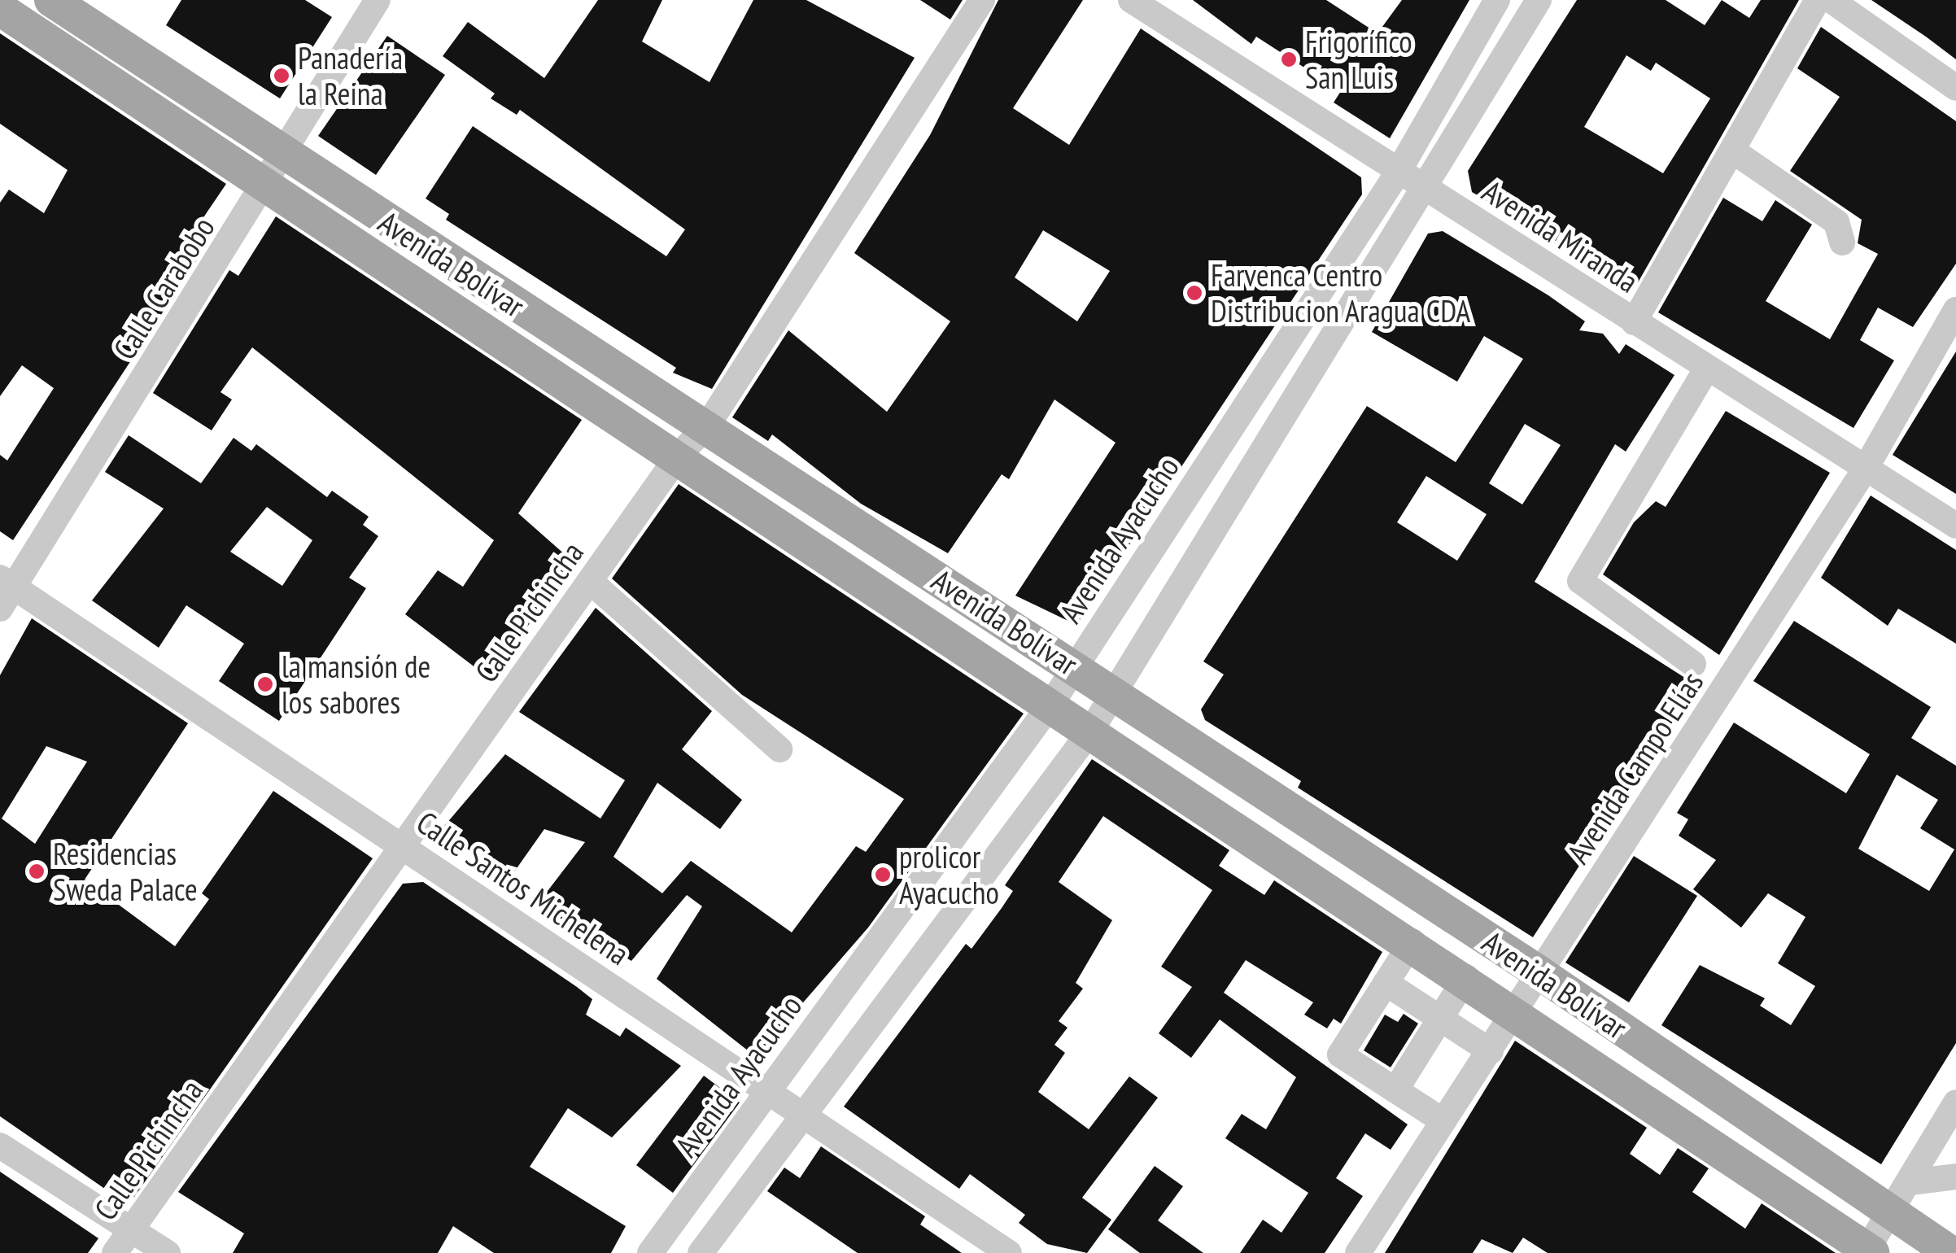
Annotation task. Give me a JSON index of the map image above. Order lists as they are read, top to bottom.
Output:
{
  "streets": {
    "main road": ["Avenida Bolívar"],
    "street": [
      "Avenida Miranda",
      "Calle Carabobo",
      "Avenida Ayacucho",
      "Calle Pichincha",
      "Avenida Campo Elías",
      "Calle Santos Michelena"
    ]
  },
  "crossings": [
    ["Avenida Miranda", "Avenida Ayacucho"],
    ["Avenida Miranda", "Avenida Campo Elías"],
    ["Avenida Bolívar", "Calle Carabobo"],
    ["Avenida Bolívar", "Avenida Ayacucho"],
    ["Avenida Bolívar", "Calle Pichincha"],
    ["Avenida Bolívar", "Avenida Campo Elías"],
    ["Calle Carabobo", "Calle Santos Michelena"],
    ["Avenida Ayacucho", "Calle Santos Michelena"],
    ["Calle Pichincha", "Calle Santos Michelena"]
  ],
  "places": [
    "Frigorífico San Luis",
    "Panadería la Reina",
    "Farvenca Centro Distribucion Aragua CDA",
    "la mansión de los sabores",
    "Residencias Sweda Palace",
    "prolicor Ayacucho"
  ]
}
